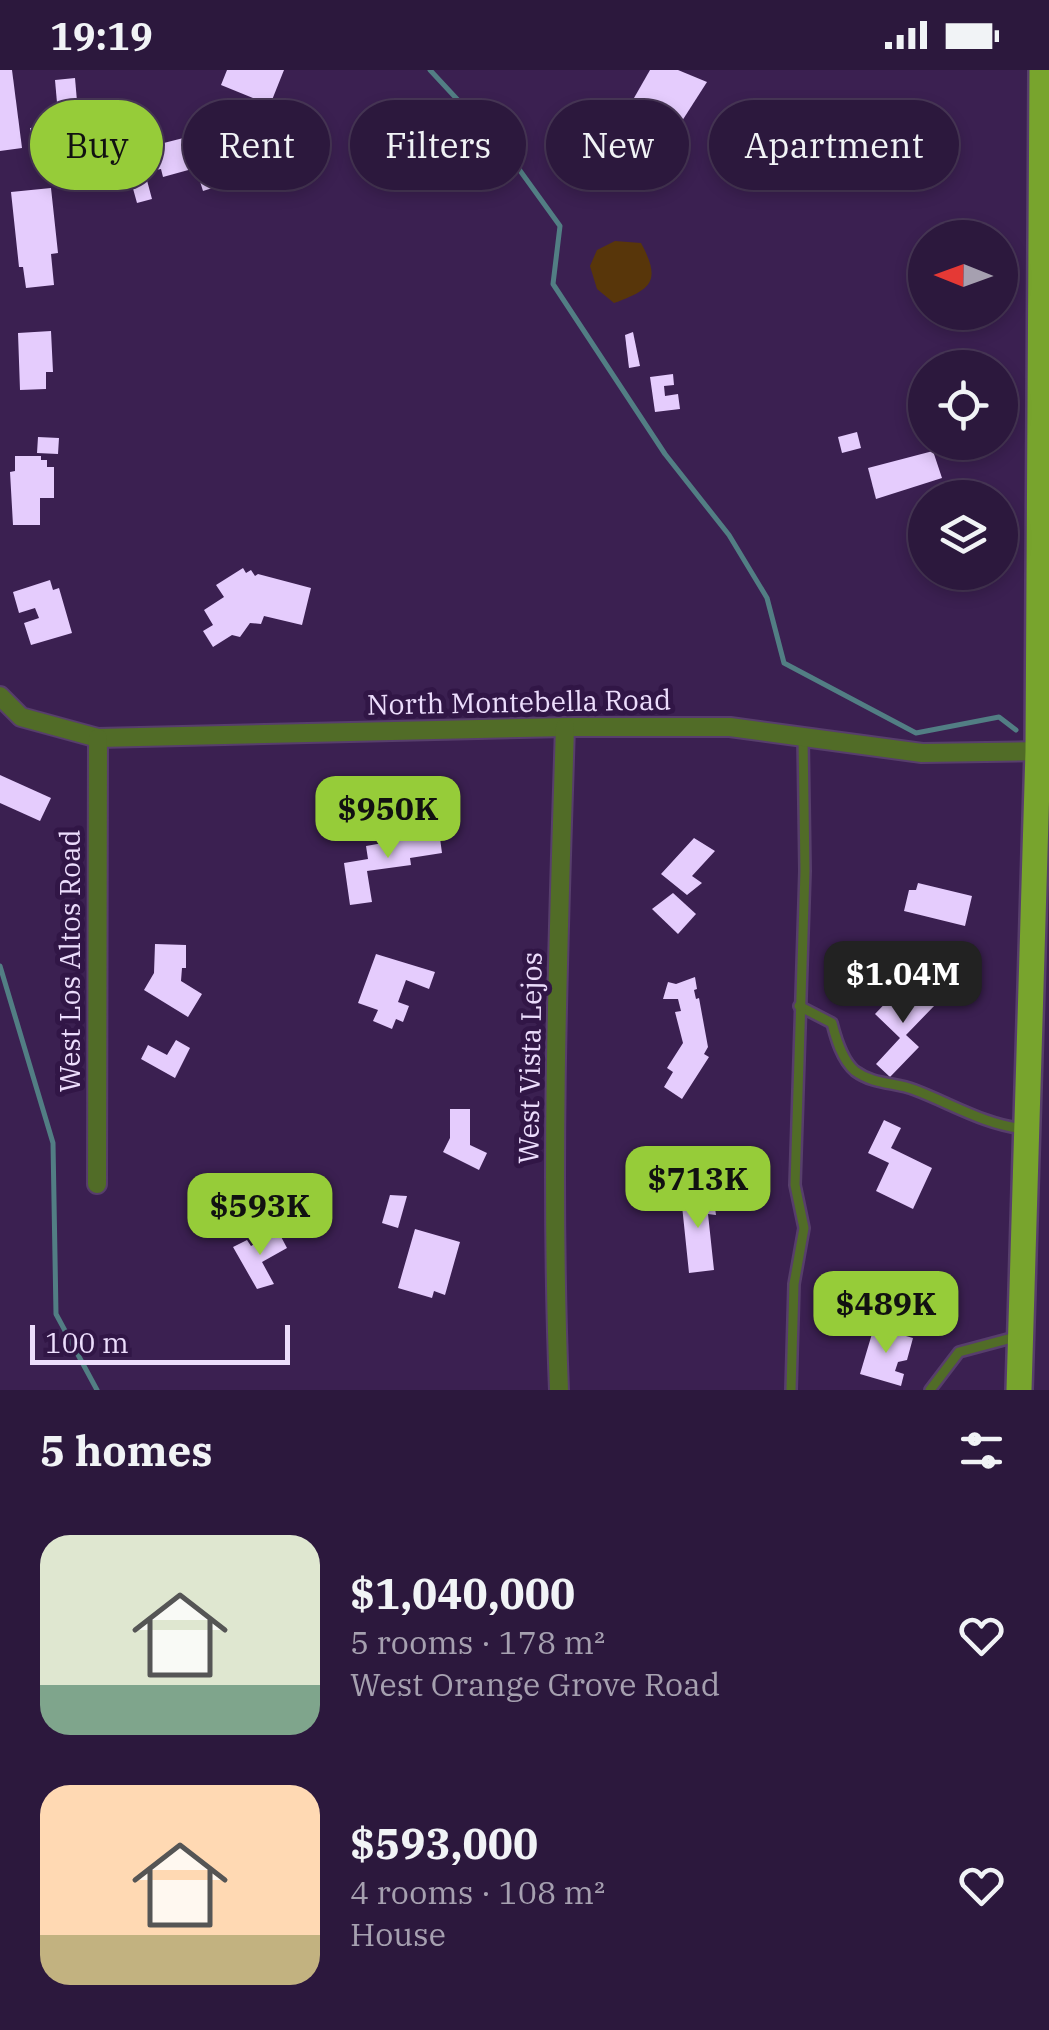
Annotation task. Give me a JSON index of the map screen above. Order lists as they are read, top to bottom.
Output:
{
  "streets": {
    "street": ["North Montebella Road", "West Los Altos Road", "West Vista Lejos"]
  },
  "crossings": [
    ["North Montebella Road", "West Los Altos Road"],
    ["North Montebella Road", "West Vista Lejos"]
  ],
  "scale_bar": "100 m",
  "north": "left",
  "page": {
    "status": "19:19",
    "chip": [
      "Buy",
      "Rent",
      "Filters",
      "New",
      "Apartment"
    ],
    "price": [
      "$950K",
      "$1.04M",
      "$713K",
      "$593K",
      "$489K"
    ],
    "scale": "100 m",
    "heading": "5 homes",
    "list": [
      {
        "name": "$1,040,000",
        "note": "5 rooms · 178 m² · West Orange Grove Road"
      },
      {
        "name": "$593,000",
        "note": "4 rooms · 108 m² · House"
      }
    ]
  }
}
